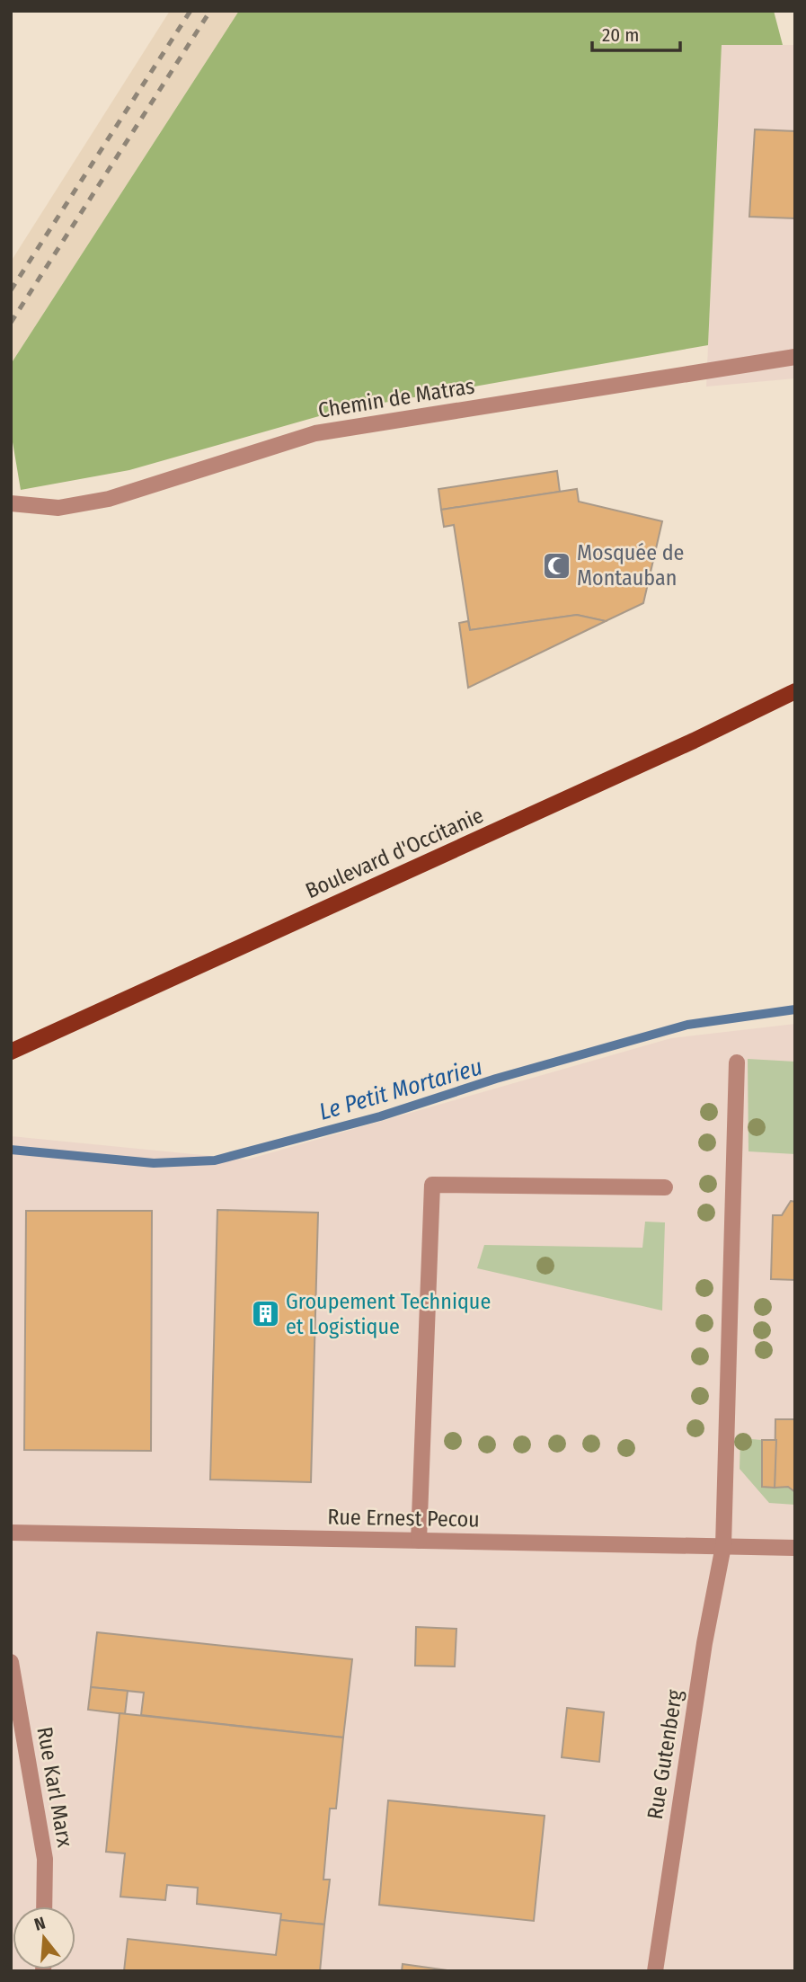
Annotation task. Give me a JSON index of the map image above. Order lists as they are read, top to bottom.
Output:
{
  "streets": {
    "main road": ["Boulevard d'Occitanie"],
    "street": [
      "Chemin de Matras",
      "Rue Ernest Pecou",
      "Rue Gutenberg",
      "Rue Karl Marx"
    ]
  },
  "crossings": [
    ["Rue Ernest Pecou", "Rue Gutenberg"]
  ],
  "water": ["Le Petit Mortarieu"],
  "places": {
    "mosque": ["Mosquée de Montauban"],
    "building": ["Groupement Technique et Logistique"]
  },
  "scale_bar": "20 m",
  "north": "top"
}
